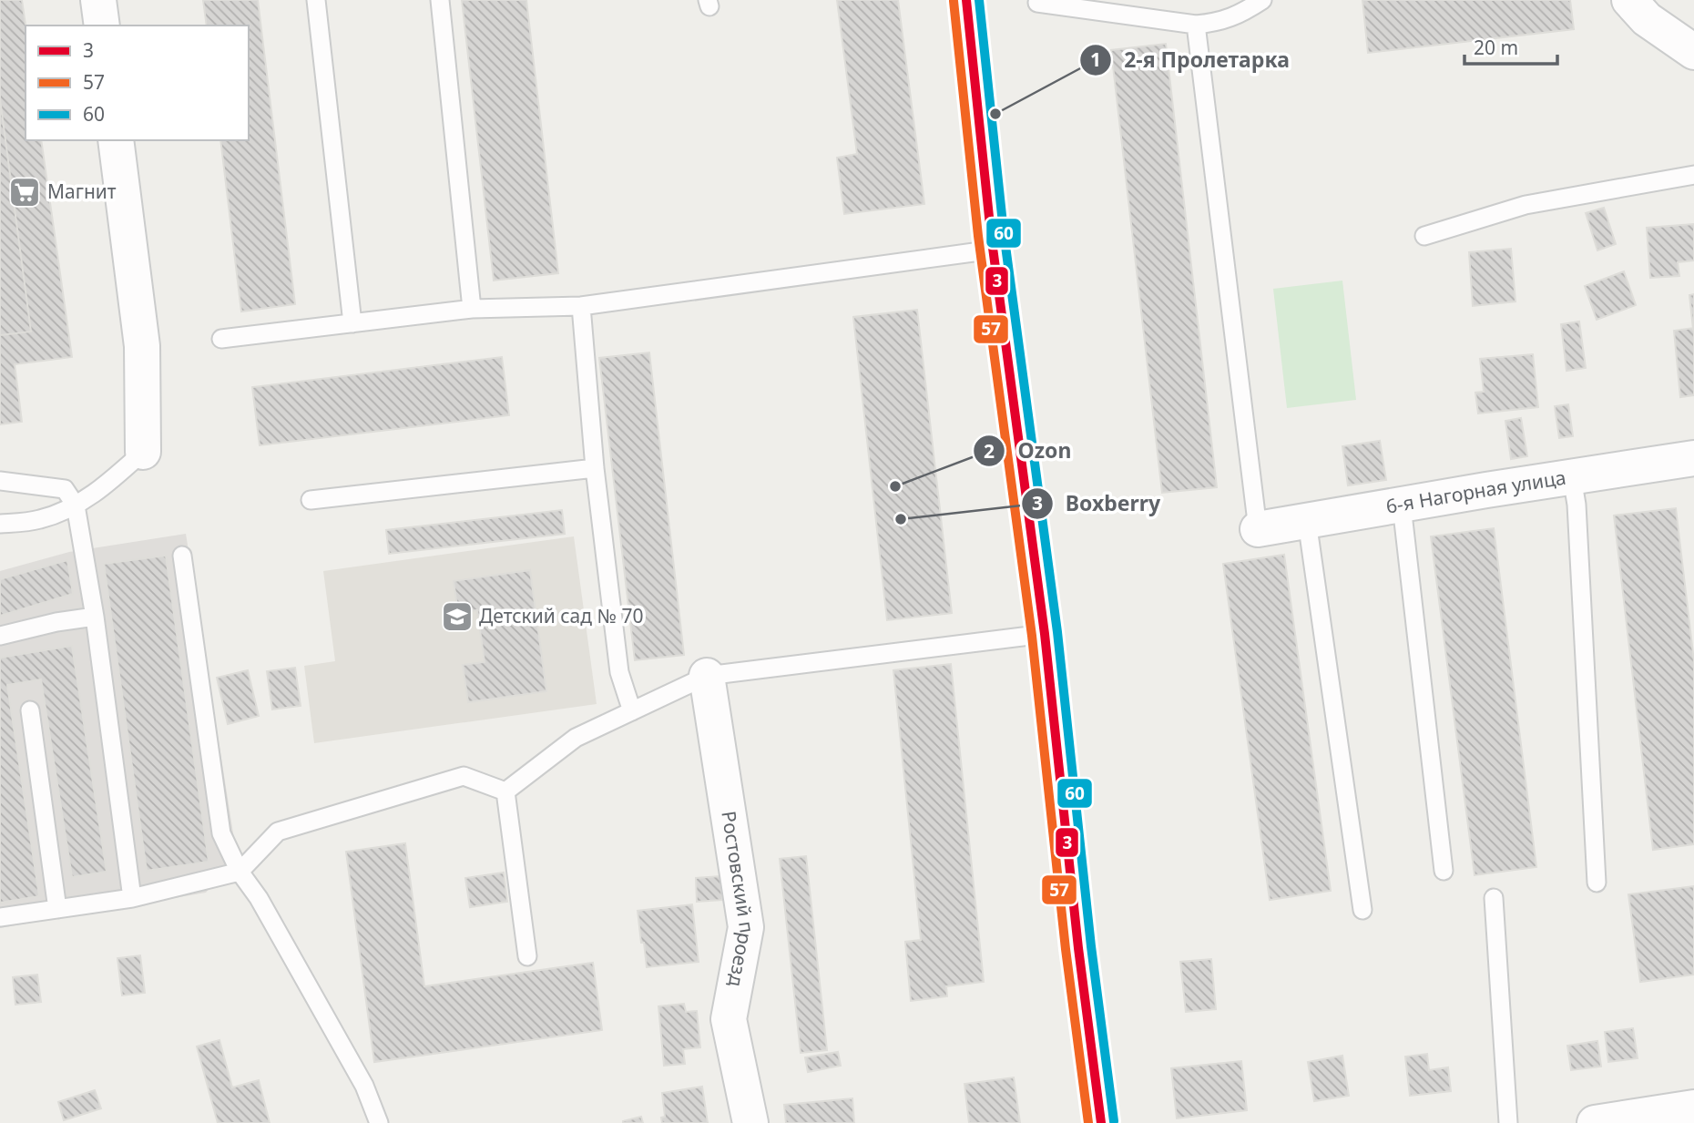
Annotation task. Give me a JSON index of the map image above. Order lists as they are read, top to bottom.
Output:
{
  "streets": {
    "street": ["6-я Нагорная улица", "Ростовский проезд"]
  },
  "places": {
    "other": ["2-я Пролетарка", "Ozon", "Boxberry"],
    "supermarket": ["Магнит"],
    "school or university": ["Детский сад № 70"]
  },
  "lines": ["transit line 3", "transit line 60", "transit line 57"],
  "legend": ["3", "57", "60"],
  "scale_bar": "20 m"
}
